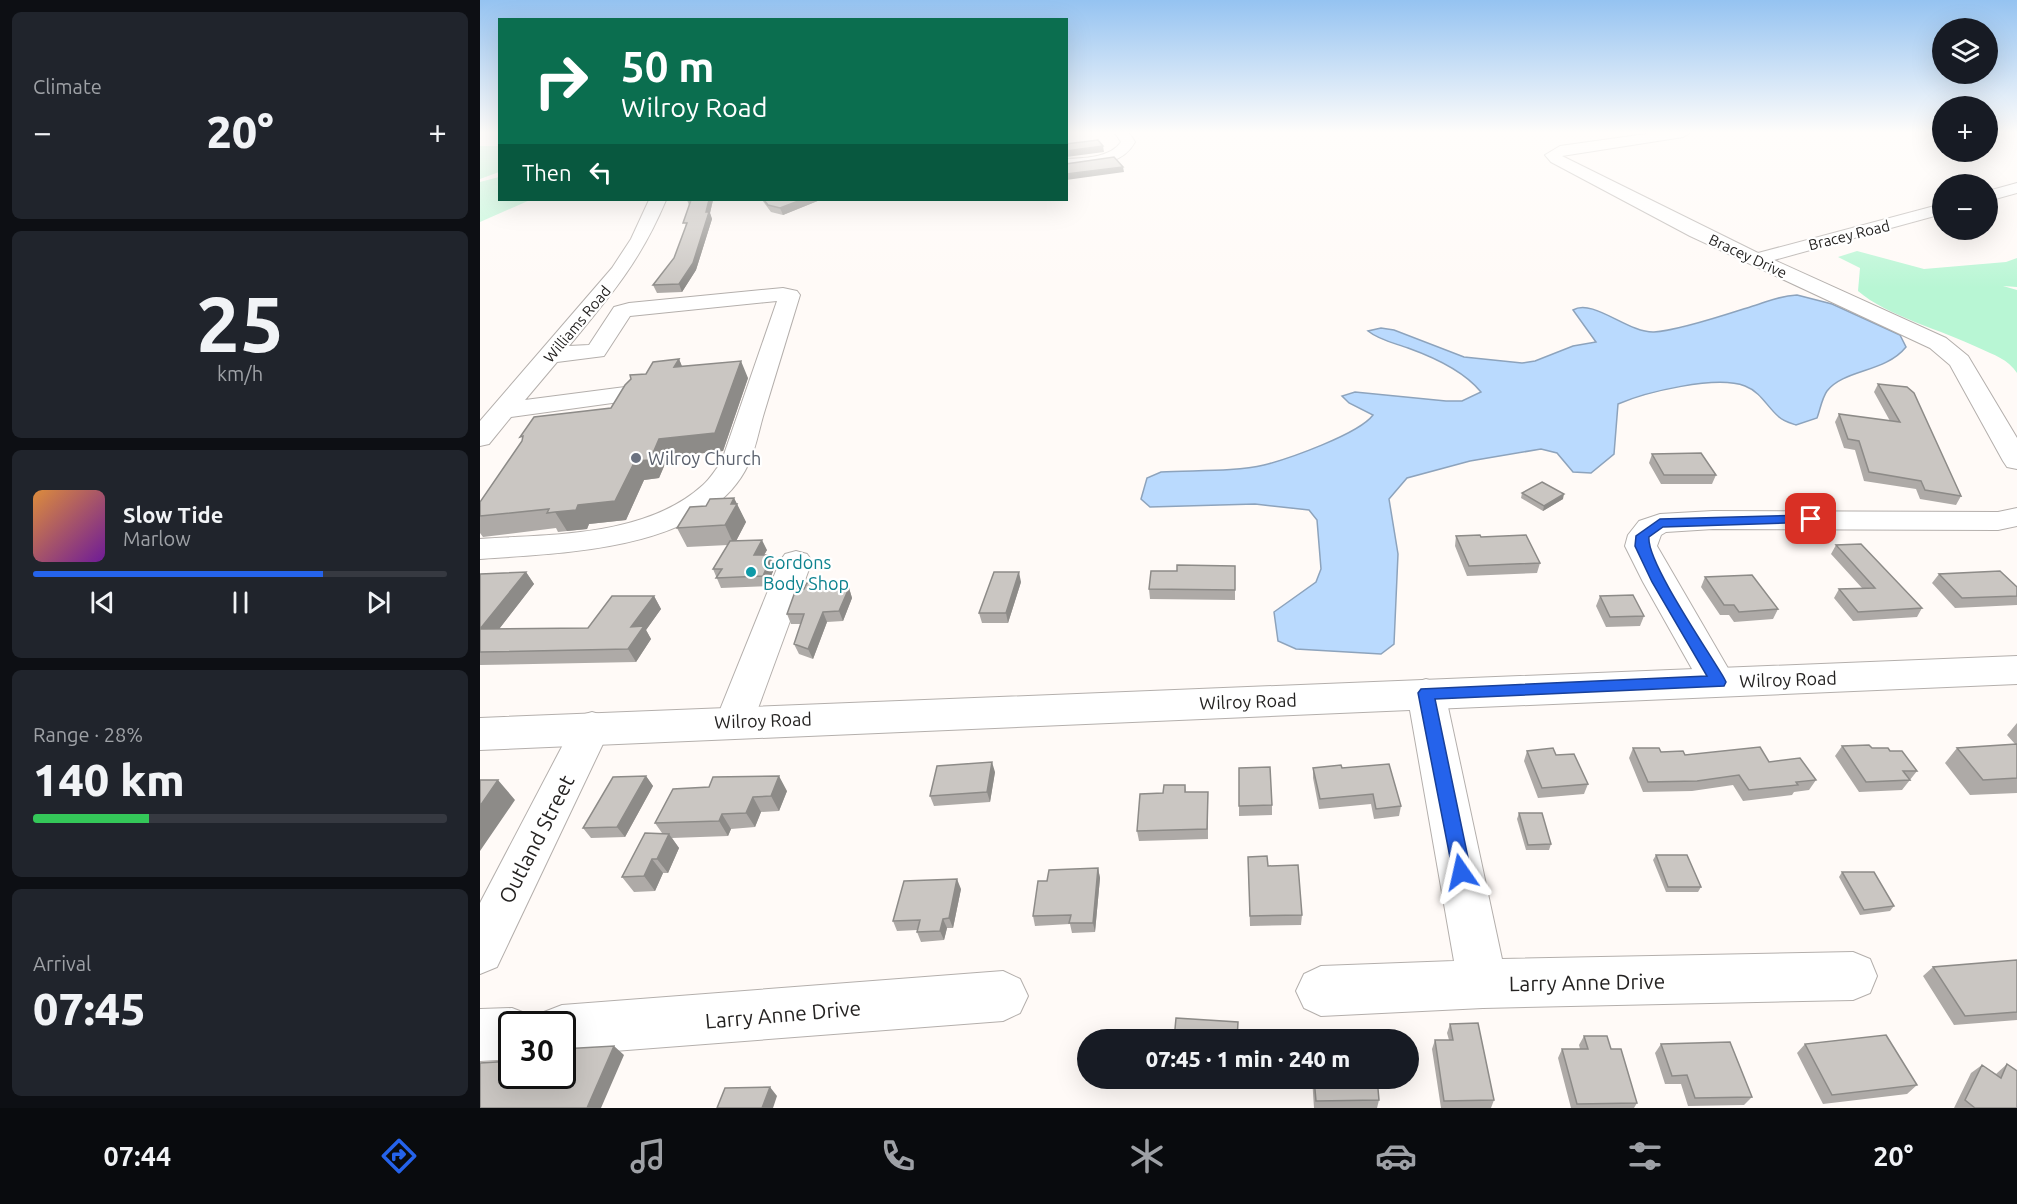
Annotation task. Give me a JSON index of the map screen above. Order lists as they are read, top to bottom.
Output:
{
  "streets": {
    "main road": ["Wilroy Road"],
    "street": [
      "Bracey Road",
      "Bracey Drive",
      "Williams Road",
      "Outland Street",
      "Larry Anne Drive"
    ]
  },
  "crossings": [
    ["Bracey Road", "Bracey Drive"],
    ["Wilroy Road", "Outland Street"]
  ],
  "places": ["Wilroy Church", "Gordons Body Shop"],
  "page": {
    "tile": [
      "Climate",
      ["25", "km/h"],
      ["Range · 28%", "140 km"],
      ["Arrival", "07:45"]
    ],
    "map_buttons": ["+", "−"],
    "turn": ["50 m", "Wilroy Road"],
    "heat": ["−", "20°", "+"],
    "then": "Then",
    "song": ["Slow Tide", "Marlow"],
    "limit": "30",
    "trip": "07:45 · 1 min · 240 m",
    "tabs": ["07:44", "20°"]
  }
}
